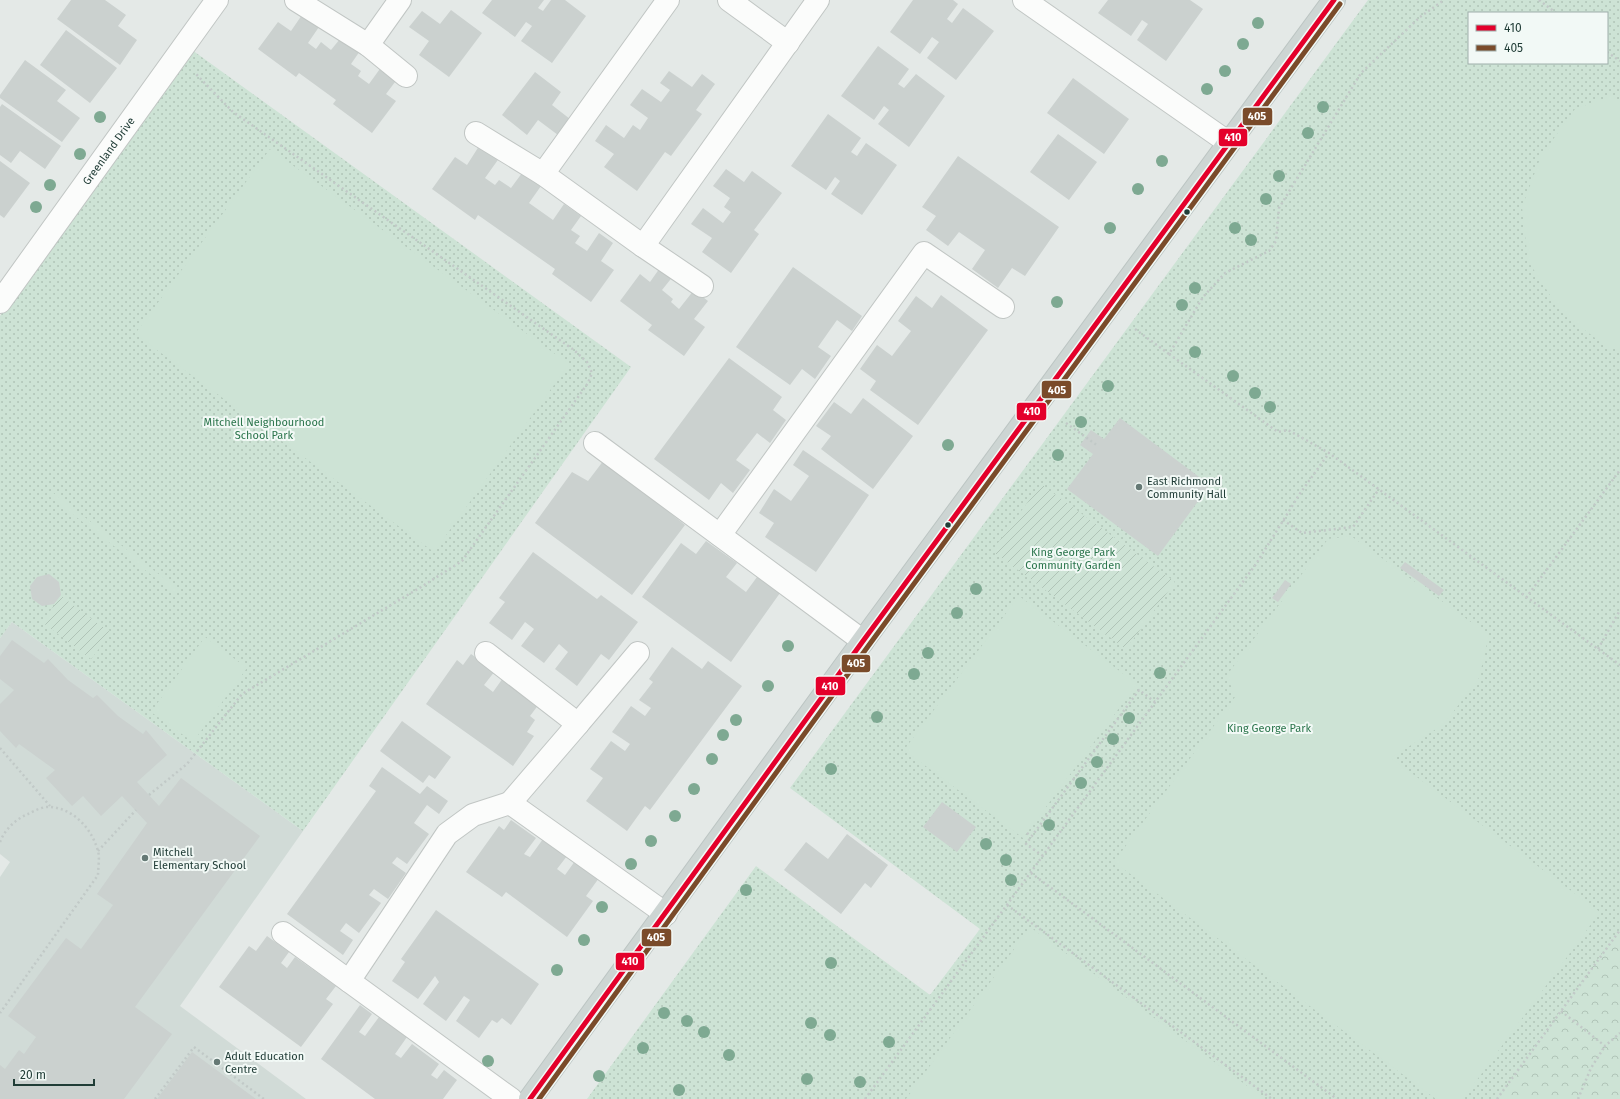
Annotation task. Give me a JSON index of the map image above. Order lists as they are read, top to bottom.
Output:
{
  "streets": {
    "street": ["Greenland Drive"]
  },
  "parks": ["Mitchell Neighbourhood School Park", "King George Park Community Garden", "King George Park"],
  "places": ["East Richmond Community Hall", "Mitchell Elementary School", "Adult Education Centre"],
  "lines": ["transit line 410", "transit line 405"],
  "legend": ["410", "405"],
  "scale_bar": "20 m"
}
